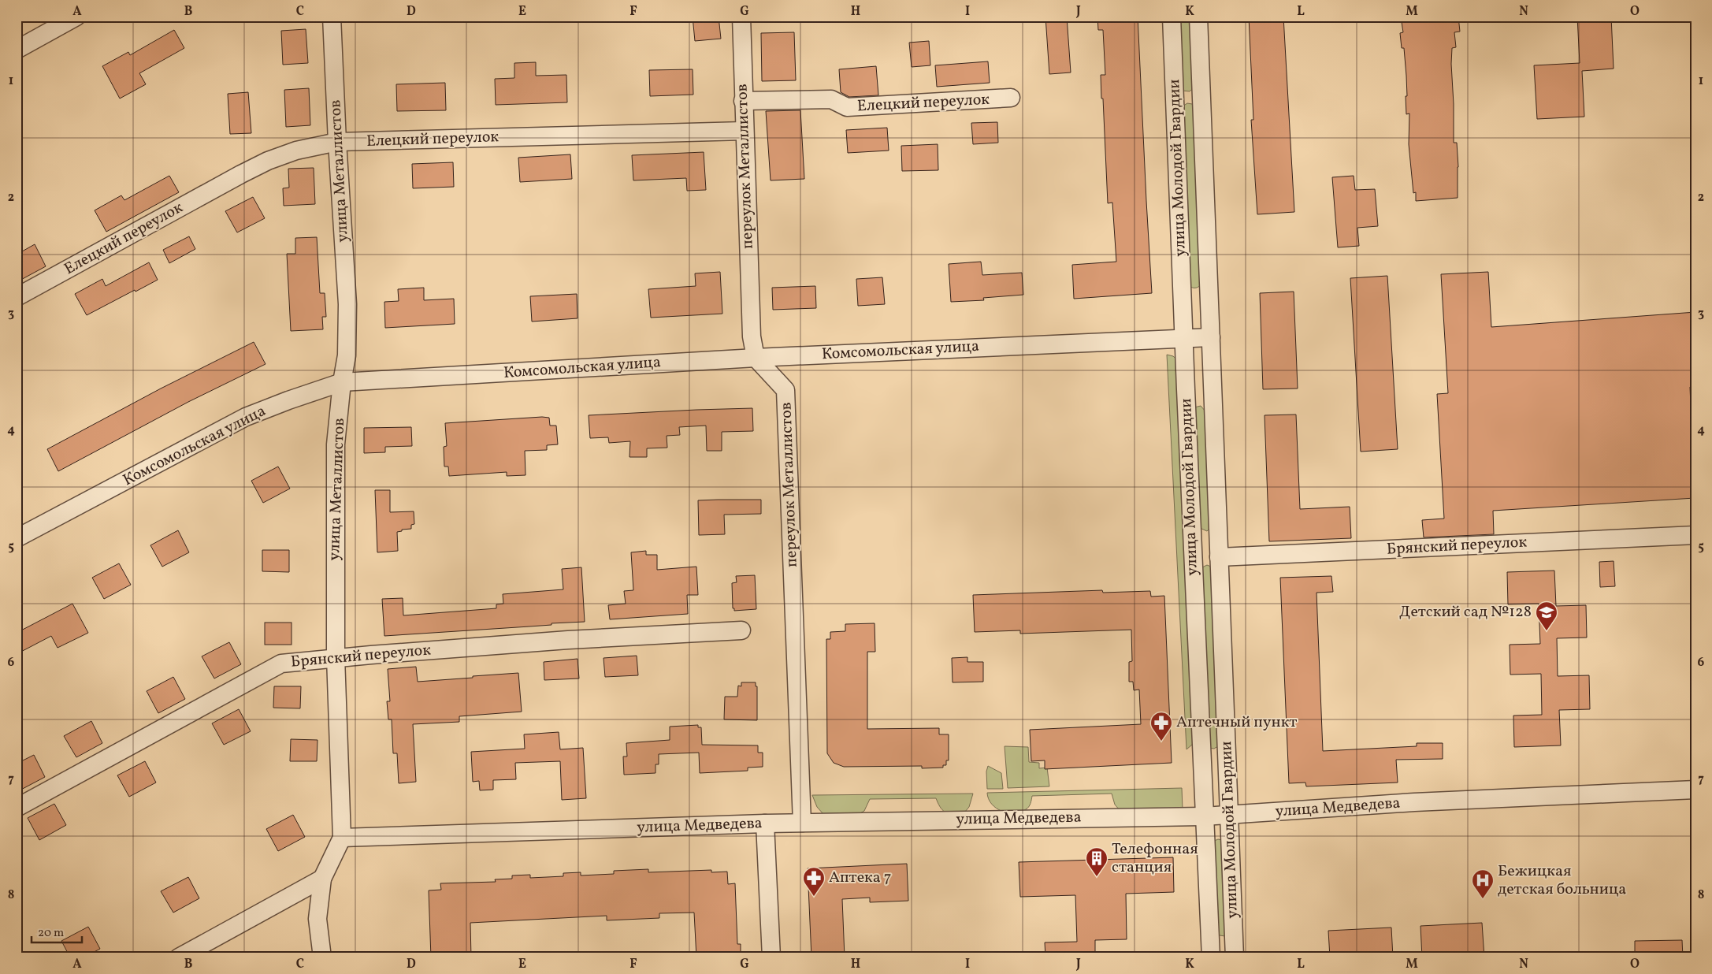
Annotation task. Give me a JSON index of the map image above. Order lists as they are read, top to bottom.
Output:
{
  "streets": {
    "street": [
      "Елецкий переулок",
      "переулок Металлистов",
      "улица Молодой Гвардии",
      "улица Металлистов",
      "Комсомольская улица",
      "Брянский переулок",
      "улица Медведева"
    ]
  },
  "crossings": [
    ["Елецкий переулок", "переулок Металлистов"],
    ["Елецкий переулок", "улица Металлистов"],
    ["переулок Металлистов", "Комсомольская улица"],
    ["переулок Металлистов", "улица Медведева"],
    ["улица Молодой Гвардии", "Комсомольская улица"],
    ["улица Молодой Гвардии", "Брянский переулок"],
    ["улица Молодой Гвардии", "улица Медведева"],
    ["улица Металлистов", "Комсомольская улица"],
    ["улица Металлистов", "Брянский переулок"],
    ["улица Металлистов", "улица Медведева"]
  ],
  "places": {
    "school or university": ["Детский сад №128"],
    "pharmacy": ["Аптечный пункт", "Аптека 7"],
    "building": ["Телефонная станция"],
    "hospital": ["Бежицкая детская больница"]
  },
  "scale_bar": "20 m",
  "grid": {
    "columns": [
      "A",
      "B",
      "C",
      "D",
      "E",
      "F",
      "G",
      "H",
      "I",
      "J",
      "K",
      "L",
      "M",
      "N",
      "O"
    ],
    "rows": [
      "1",
      "2",
      "3",
      "4",
      "5",
      "6",
      "7",
      "8"
    ]
  }
}
